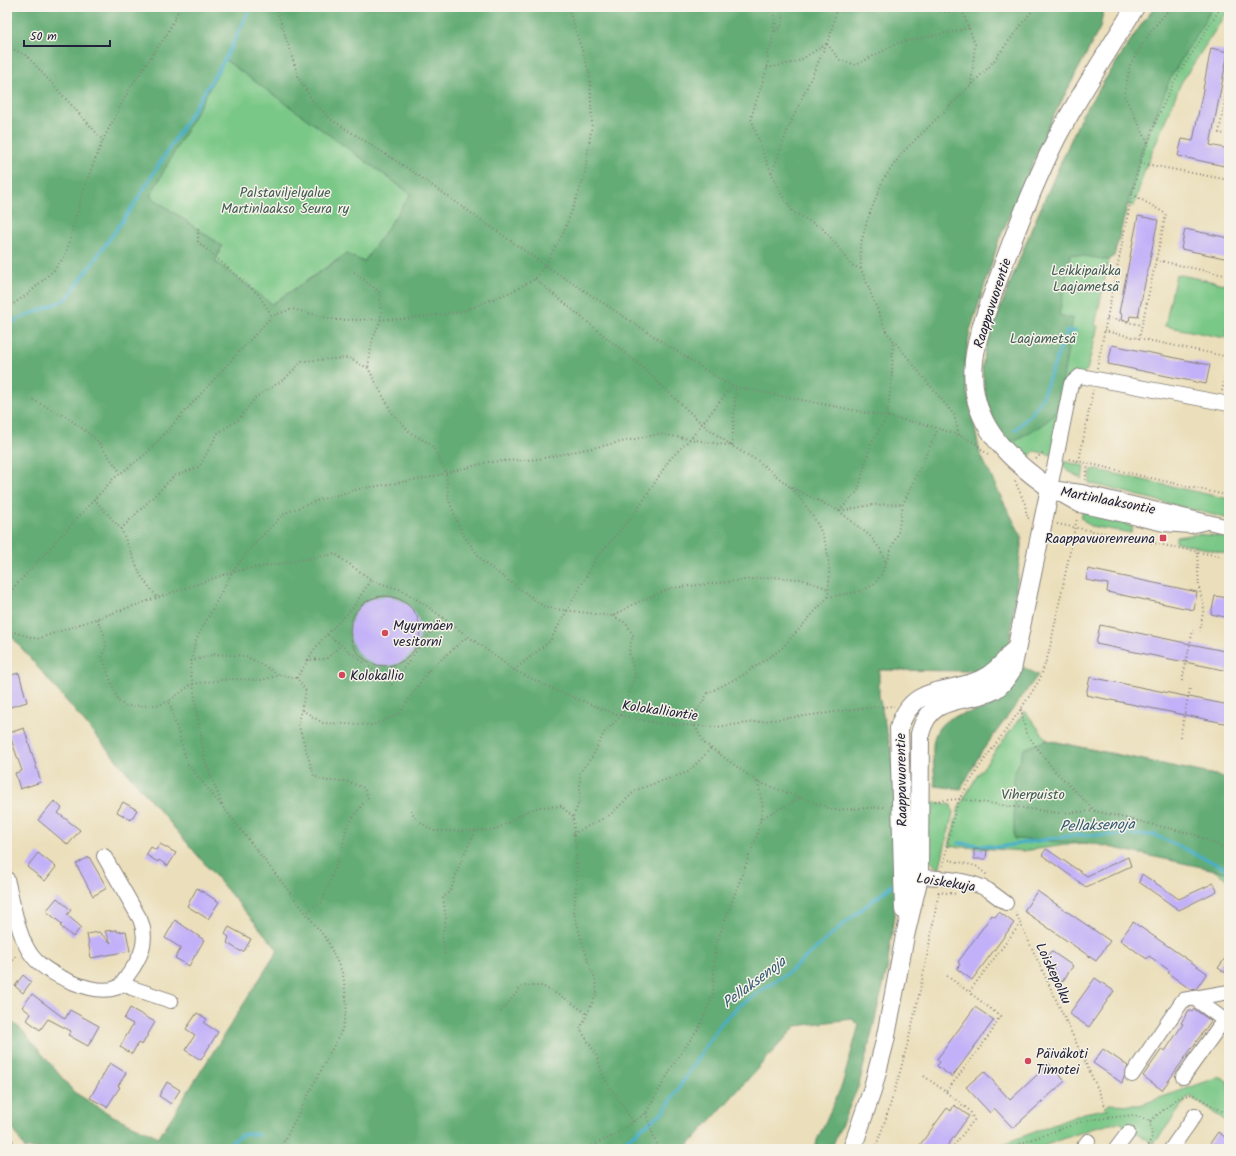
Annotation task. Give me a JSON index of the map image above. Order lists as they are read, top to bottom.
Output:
{
  "streets": {
    "main road": ["Raappavuorentie"],
    "street": ["Martinlaaksontie", "Loiskekuja"],
    "path": ["Kolokalliontie", "Loiskepolku"]
  },
  "crossings": [
    ["Raappavuorentie", "Martinlaaksontie"],
    ["Raappavuorentie", "Kolokalliontie"],
    ["Raappavuorentie", "Loiskekuja"],
    ["Loiskekuja", "Loiskepolku"]
  ],
  "water": ["Pellaksenoja"],
  "parks": [
    "Palstaviljelyalue Martinlaakso Seura ry",
    "Leikkipaikka Laajametsä",
    "Laajametsä",
    "Viherpuisto"
  ],
  "places": {
    "transit": ["Raappavuorenreuna"],
    "other": ["Myyrmäen vesitorni", "Kolokallio", "Päiväkoti Timotei"]
  },
  "scale_bar": "50 m"
}
